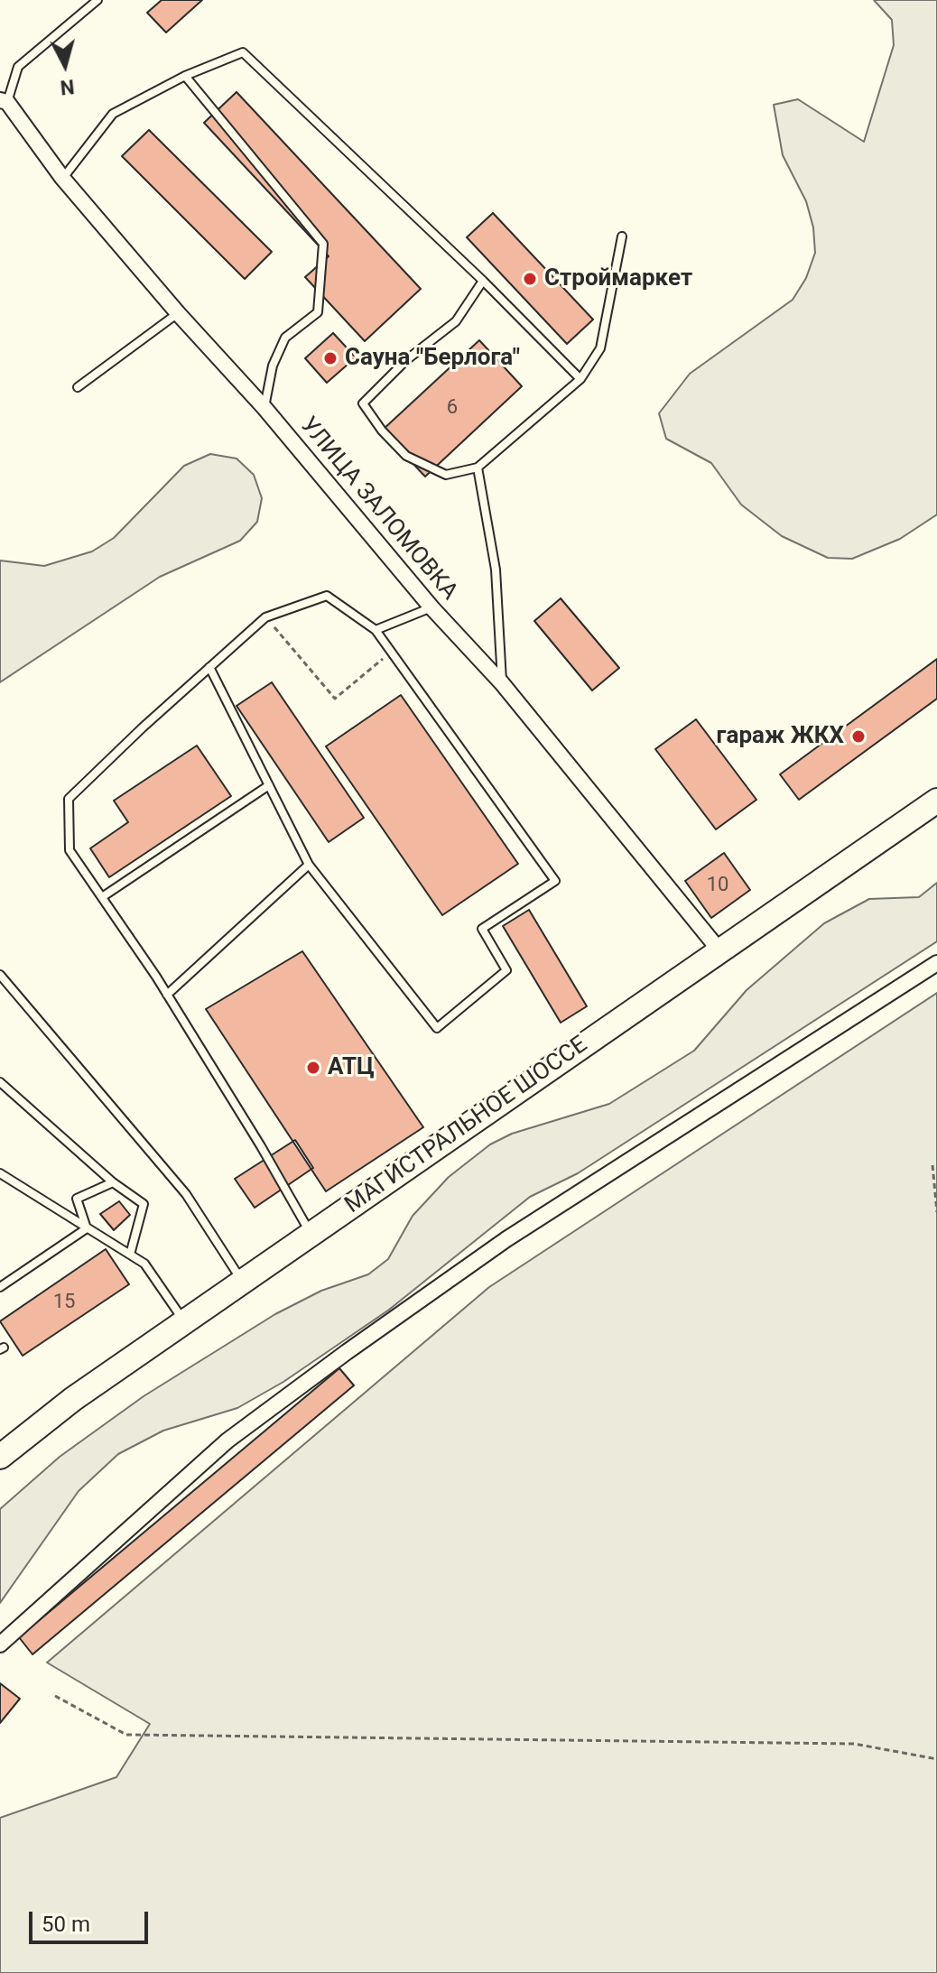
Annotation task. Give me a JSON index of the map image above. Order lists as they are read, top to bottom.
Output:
{
  "streets": {
    "main road": ["МАГИСТРАЛЬНОЕ ШОССЕ"],
    "street": ["УЛИЦА ЗАЛОМОВКА"]
  },
  "crossings": [
    ["УЛИЦА ЗАЛОМОВКА", "МАГИСТРАЛЬНОЕ ШОССЕ"]
  ],
  "places": [
    "Строймаркет",
    "Сауна \"Берлога\"",
    "гараж ЖКХ",
    "АТЦ"
  ],
  "house_numbers": ["6", "10", "15"],
  "scale_bar": "50 m",
  "north": "bottom"
}
